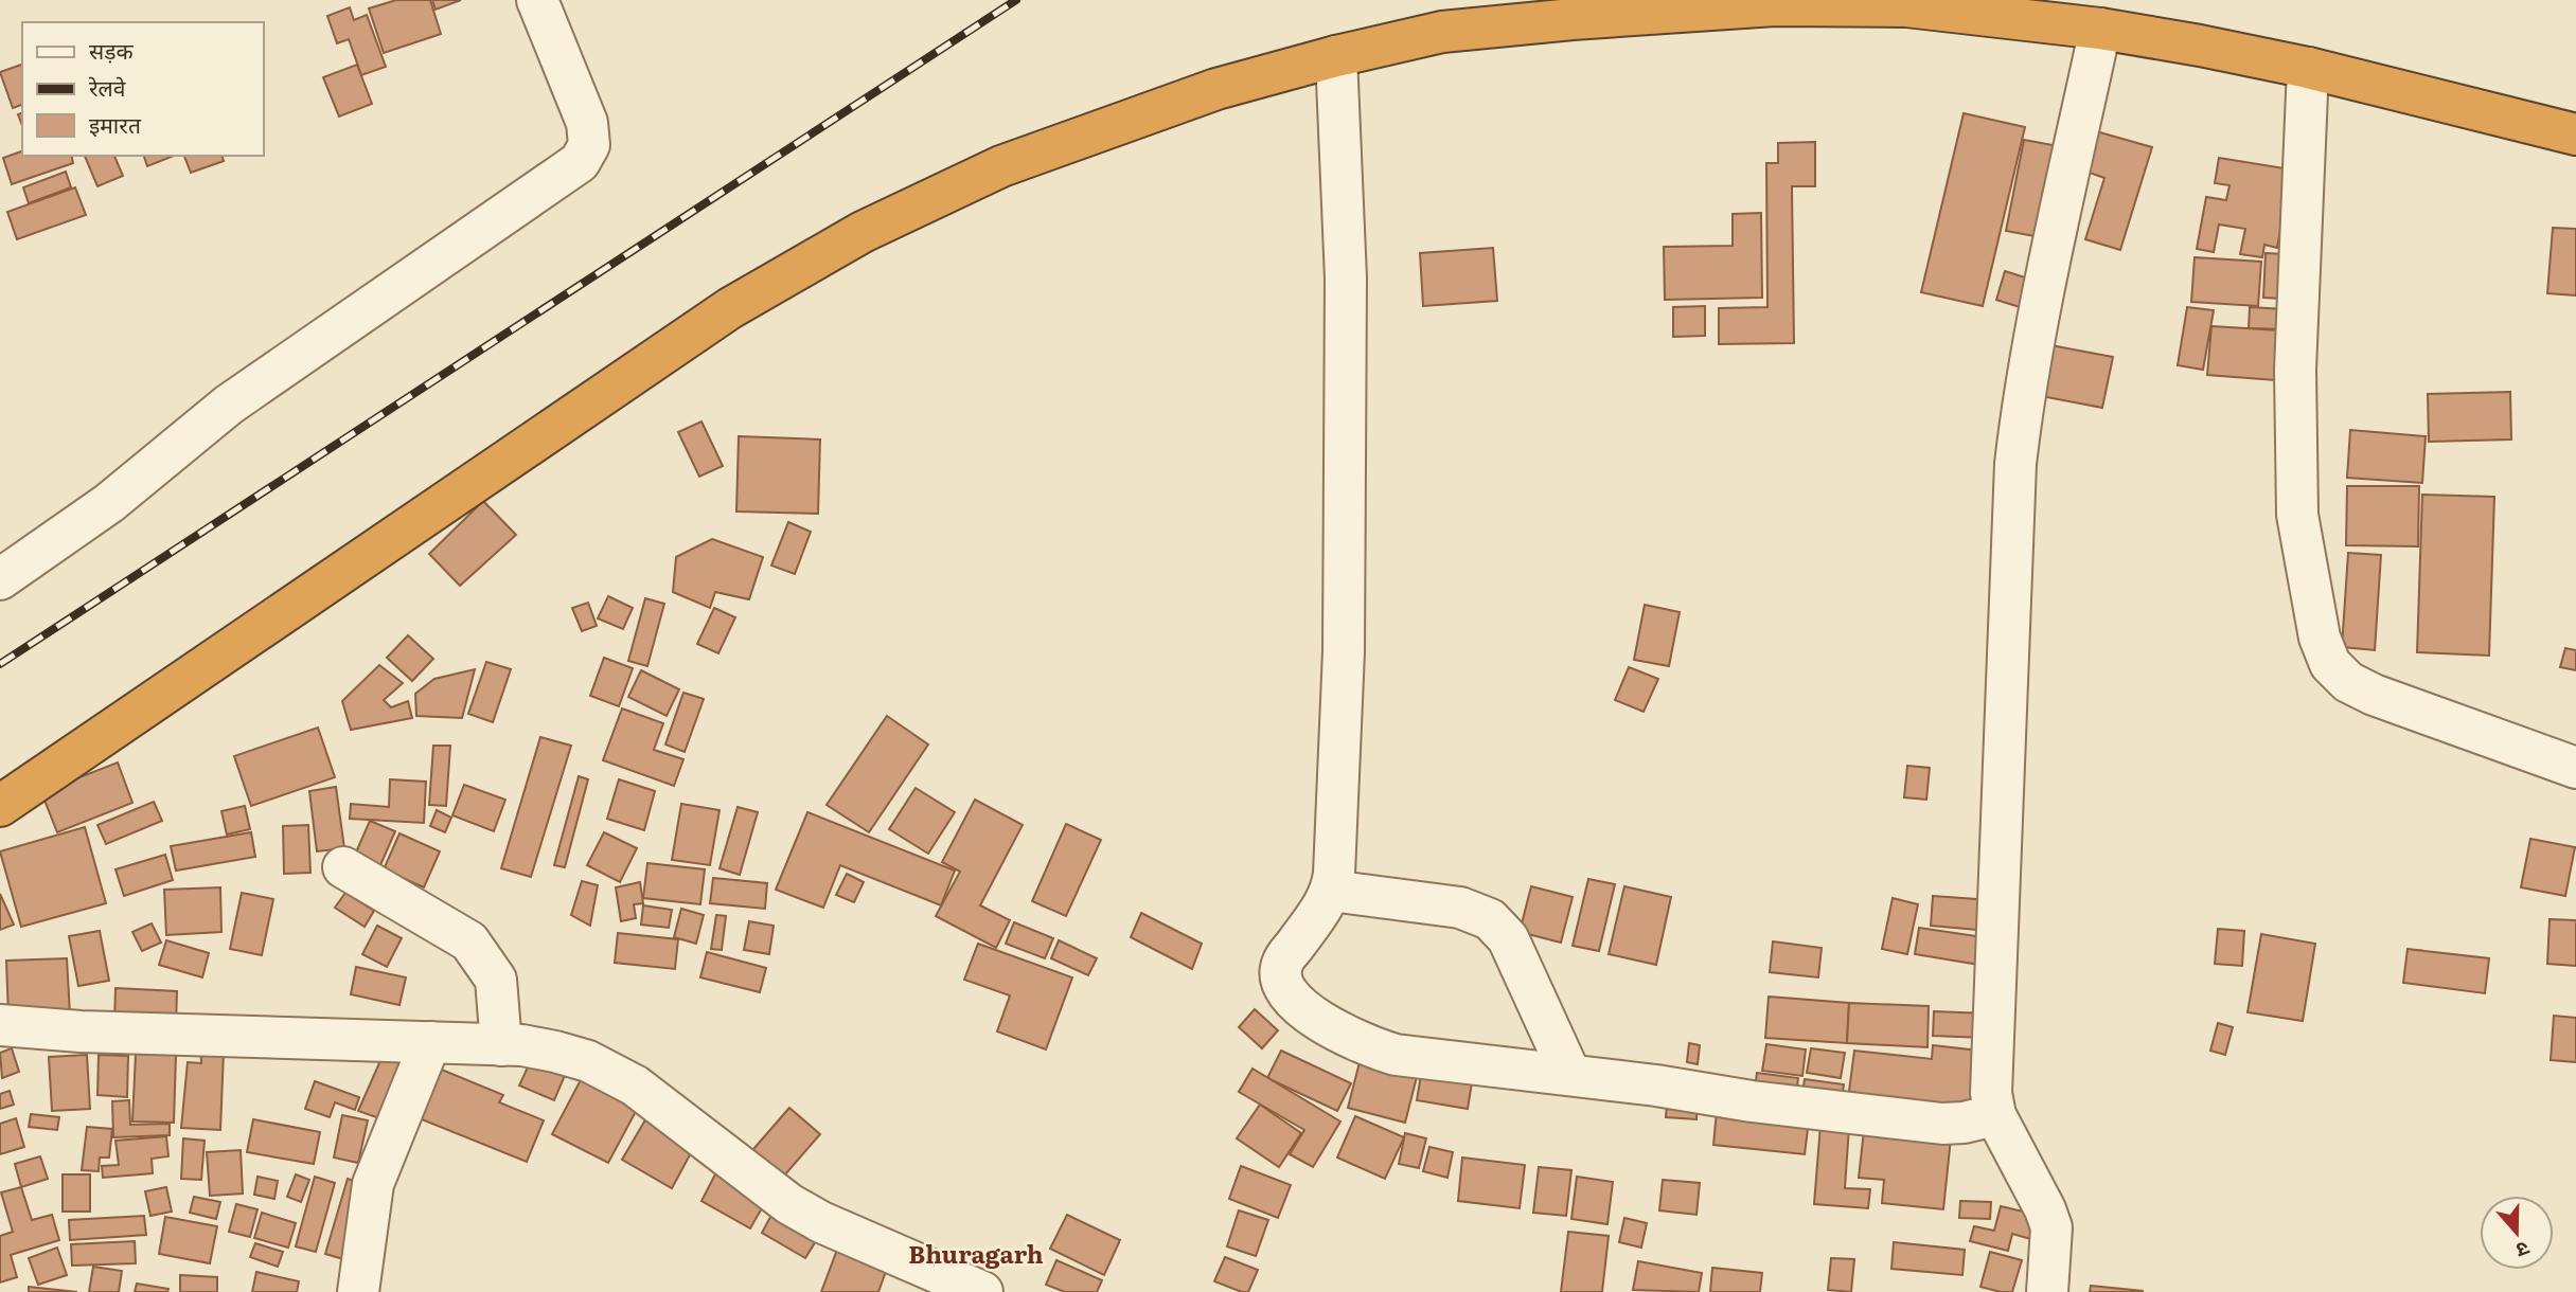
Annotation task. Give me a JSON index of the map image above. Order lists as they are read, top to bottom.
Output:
{
  "districts": ["Bhuragarh"],
  "legend": ["सड़क", "रेलवे", "इमारत"],
  "north": "bottom"
}
